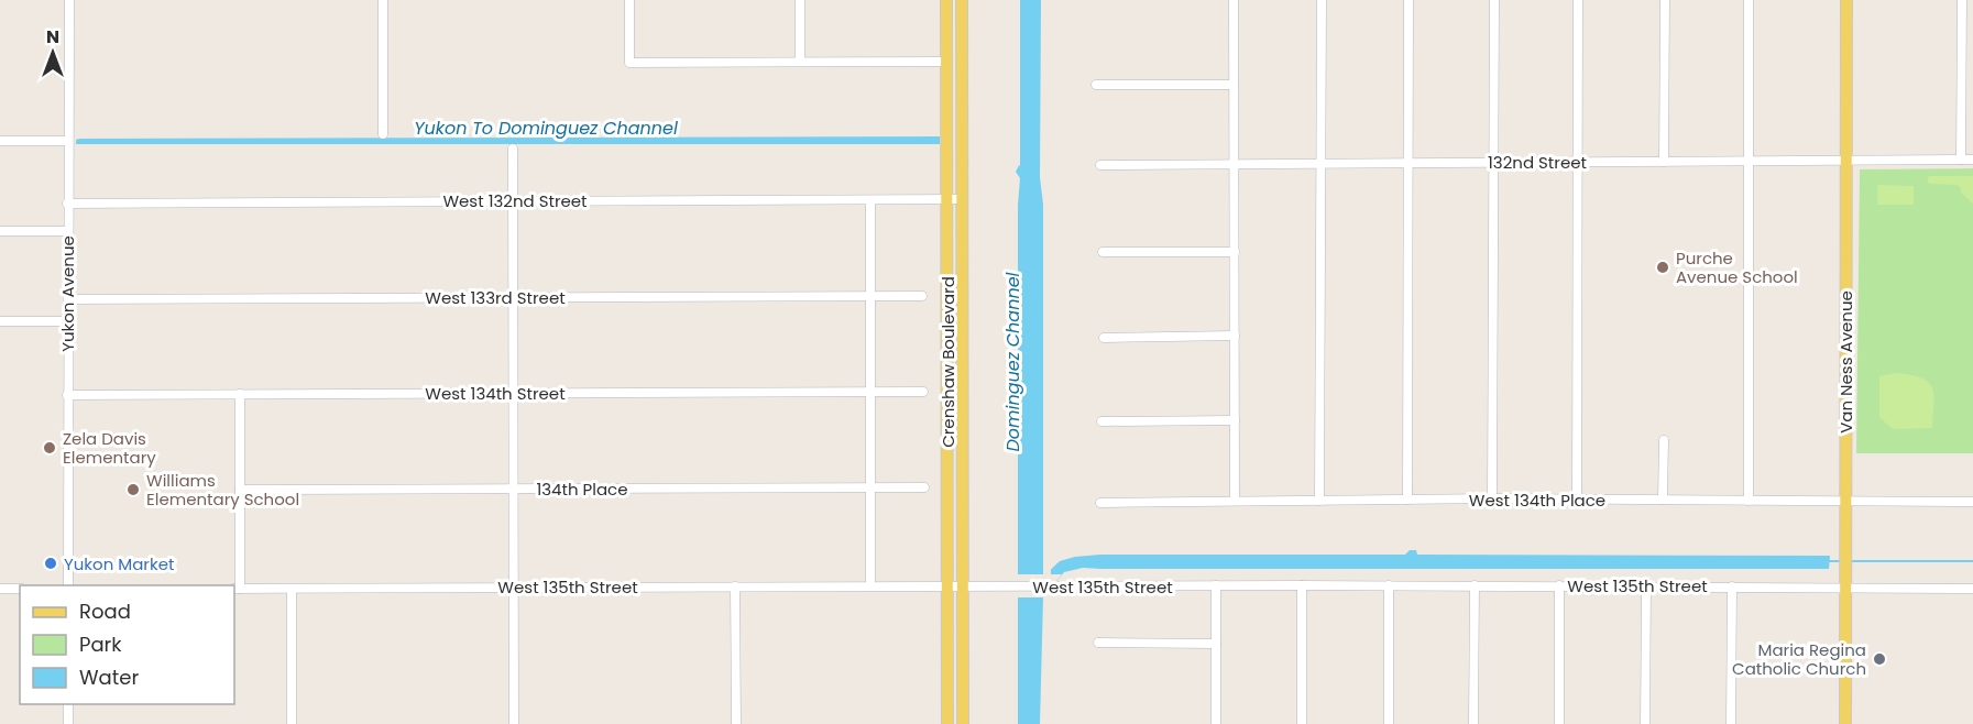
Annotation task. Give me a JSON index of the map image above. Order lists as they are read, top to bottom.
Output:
{
  "streets": {
    "main road": ["Crenshaw Boulevard", "Van Ness Avenue"],
    "street": [
      "132nd Street",
      "West 132nd Street",
      "Yukon Avenue",
      "West 133rd Street",
      "West 134th Street",
      "134th Place",
      "West 134th Place",
      "West 135th Street"
    ]
  },
  "crossings": [
    ["132nd Street", "Van Ness Avenue"],
    ["West 132nd Street", "Yukon Avenue"],
    ["West 132nd Street", "Crenshaw Boulevard"],
    ["Yukon Avenue", "West 133rd Street"],
    ["Yukon Avenue", "West 134th Street"],
    ["Crenshaw Boulevard", "West 135th Street"],
    ["Van Ness Avenue", "West 134th Place"],
    ["Van Ness Avenue", "West 135th Street"]
  ],
  "water": ["Yukon To Dominguez Channel", "Dominguez Channel"],
  "places": [
    "Purche Avenue School",
    "Zela Davis Elementary",
    "Williams Elementary School",
    "Yukon Market",
    "Maria Regina Catholic Church"
  ],
  "legend": ["Road", "Park", "Water"],
  "north": "top"
}
